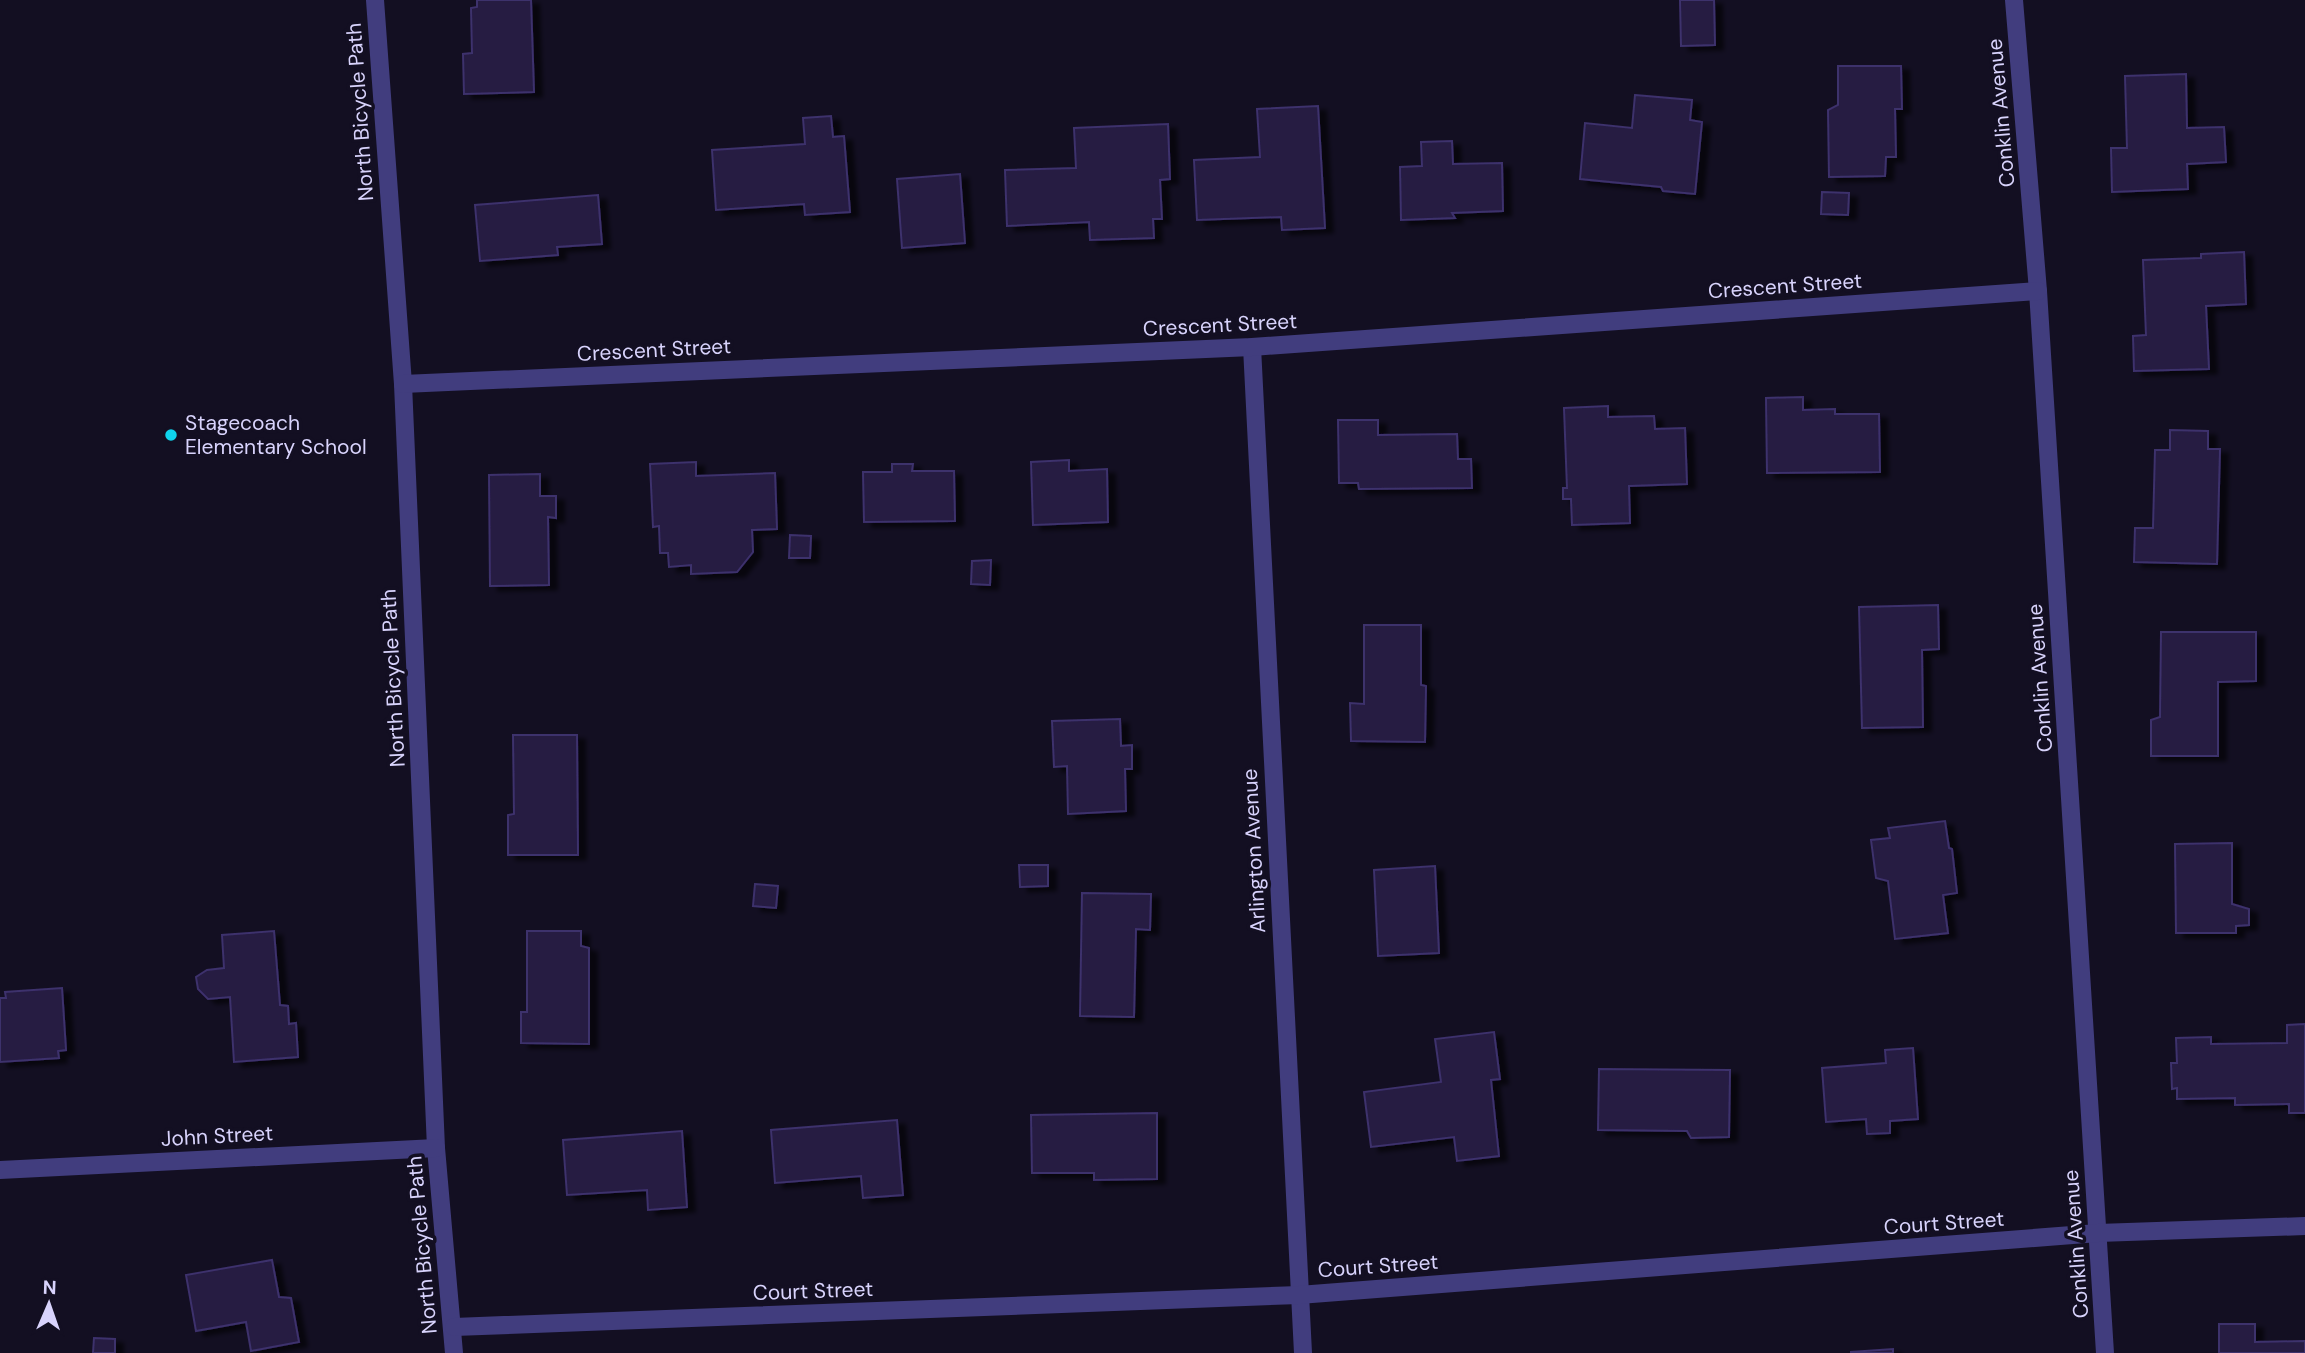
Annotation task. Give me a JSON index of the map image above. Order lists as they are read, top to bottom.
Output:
{
  "streets": {
    "street": [
      "North Bicycle Path",
      "Conklin Avenue",
      "Crescent Street",
      "Arlington Avenue",
      "John Street",
      "Court Street"
    ]
  },
  "crossings": [
    ["North Bicycle Path", "Crescent Street"],
    ["North Bicycle Path", "John Street"],
    ["North Bicycle Path", "Court Street"],
    ["Conklin Avenue", "Crescent Street"],
    ["Conklin Avenue", "Court Street"],
    ["Crescent Street", "Arlington Avenue"],
    ["Arlington Avenue", "Court Street"]
  ],
  "places": ["Stagecoach Elementary School"],
  "north": "top"
}
